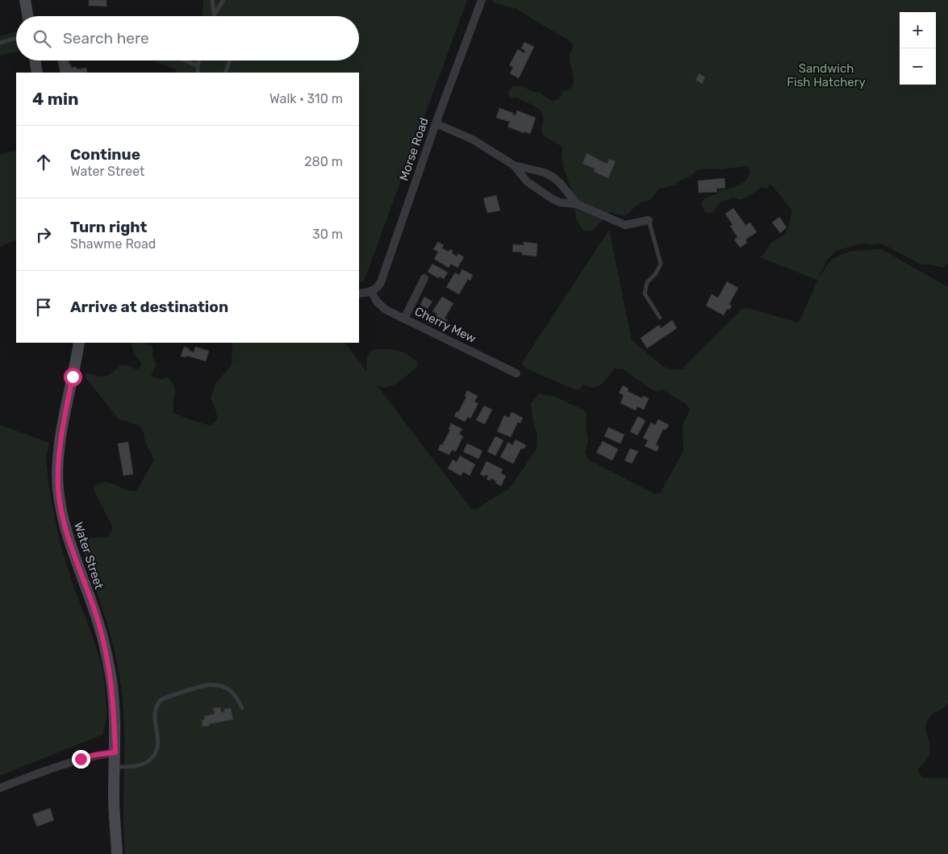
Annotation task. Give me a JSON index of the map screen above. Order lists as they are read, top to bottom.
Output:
{
  "streets": {
    "main road": ["Water Street"],
    "street": ["Morse Road", "Cherry Mew"]
  },
  "crossings": [
    ["Morse Road", "Cherry Mew"]
  ],
  "parks": ["Sandwich Fish Hatchery"],
  "page": {
    "map_buttons": ["+", "−"],
    "search": "Search here",
    "heading": ["4 min", "Walk · 310 m"],
    "list": [
      ["Continue", "Water Street", "280 m"],
      ["Turn right", "Shawme Road", "30 m"],
      "Arrive at destination"
    ]
  }
}
